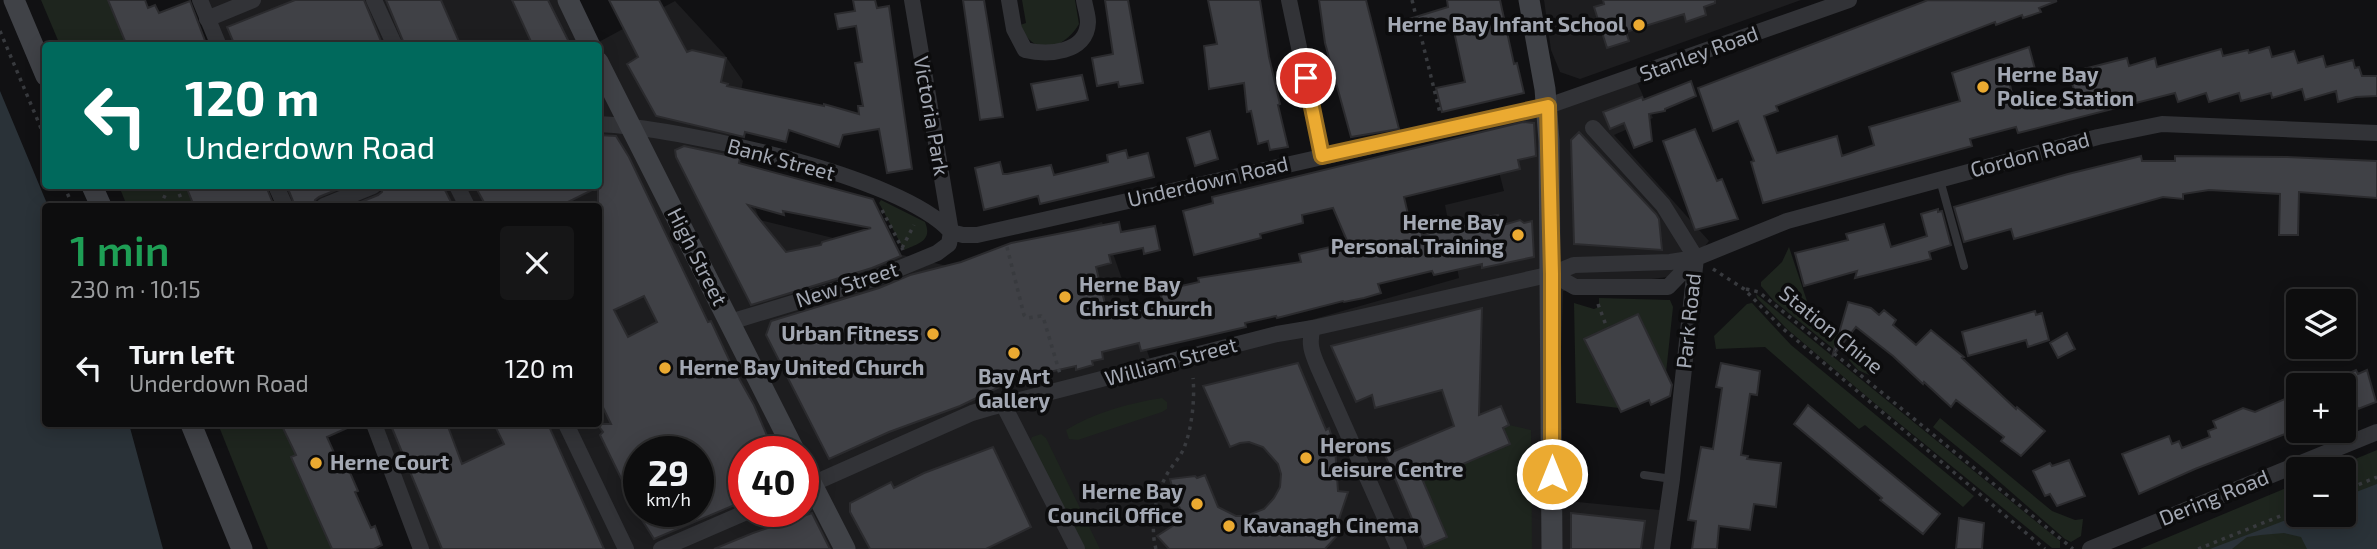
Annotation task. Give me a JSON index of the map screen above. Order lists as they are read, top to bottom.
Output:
{
  "streets": {
    "street": [
      "Stanley Road",
      "Victoria Park",
      "Gordon Road",
      "Bank Street",
      "Underdown Road",
      "High Street",
      "New Street",
      "Park Road",
      "William Street",
      "Dering Road"
    ],
    "path": ["Station Chine"]
  },
  "crossings": [
    ["Stanley Road", "Underdown Road"],
    ["Victoria Park", "Bank Street"],
    ["Victoria Park", "Underdown Road"],
    ["Victoria Park", "New Street"],
    ["Gordon Road", "Park Road"],
    ["Gordon Road", "William Street"],
    ["Bank Street", "Underdown Road"],
    ["Bank Street", "High Street"],
    ["Bank Street", "New Street"],
    ["Underdown Road", "New Street"],
    ["High Street", "New Street"]
  ],
  "places": [
    "Herne Bay Infant School",
    "Herne Bay Police Station",
    "Herne Bay Personal Training",
    "Herne Bay Christ Church",
    "Urban Fitness",
    "Bay Art Gallery",
    "Herne Bay United Church",
    "Herons Leisure Centre",
    "Herne Court",
    "Herne Bay Council Office",
    "Kavanagh Cinema"
  ],
  "page": {
    "turn": ["120 m", "Underdown Road"],
    "heading": ["1 min", "230 m · 10:15"],
    "map_buttons": ["+", "−"],
    "list": [
      {
        "name": "Turn left",
        "note": "Underdown Road",
        "value": "120 m"
      }
    ],
    "speed": "29 km/h",
    "limit": "40"
  }
}
